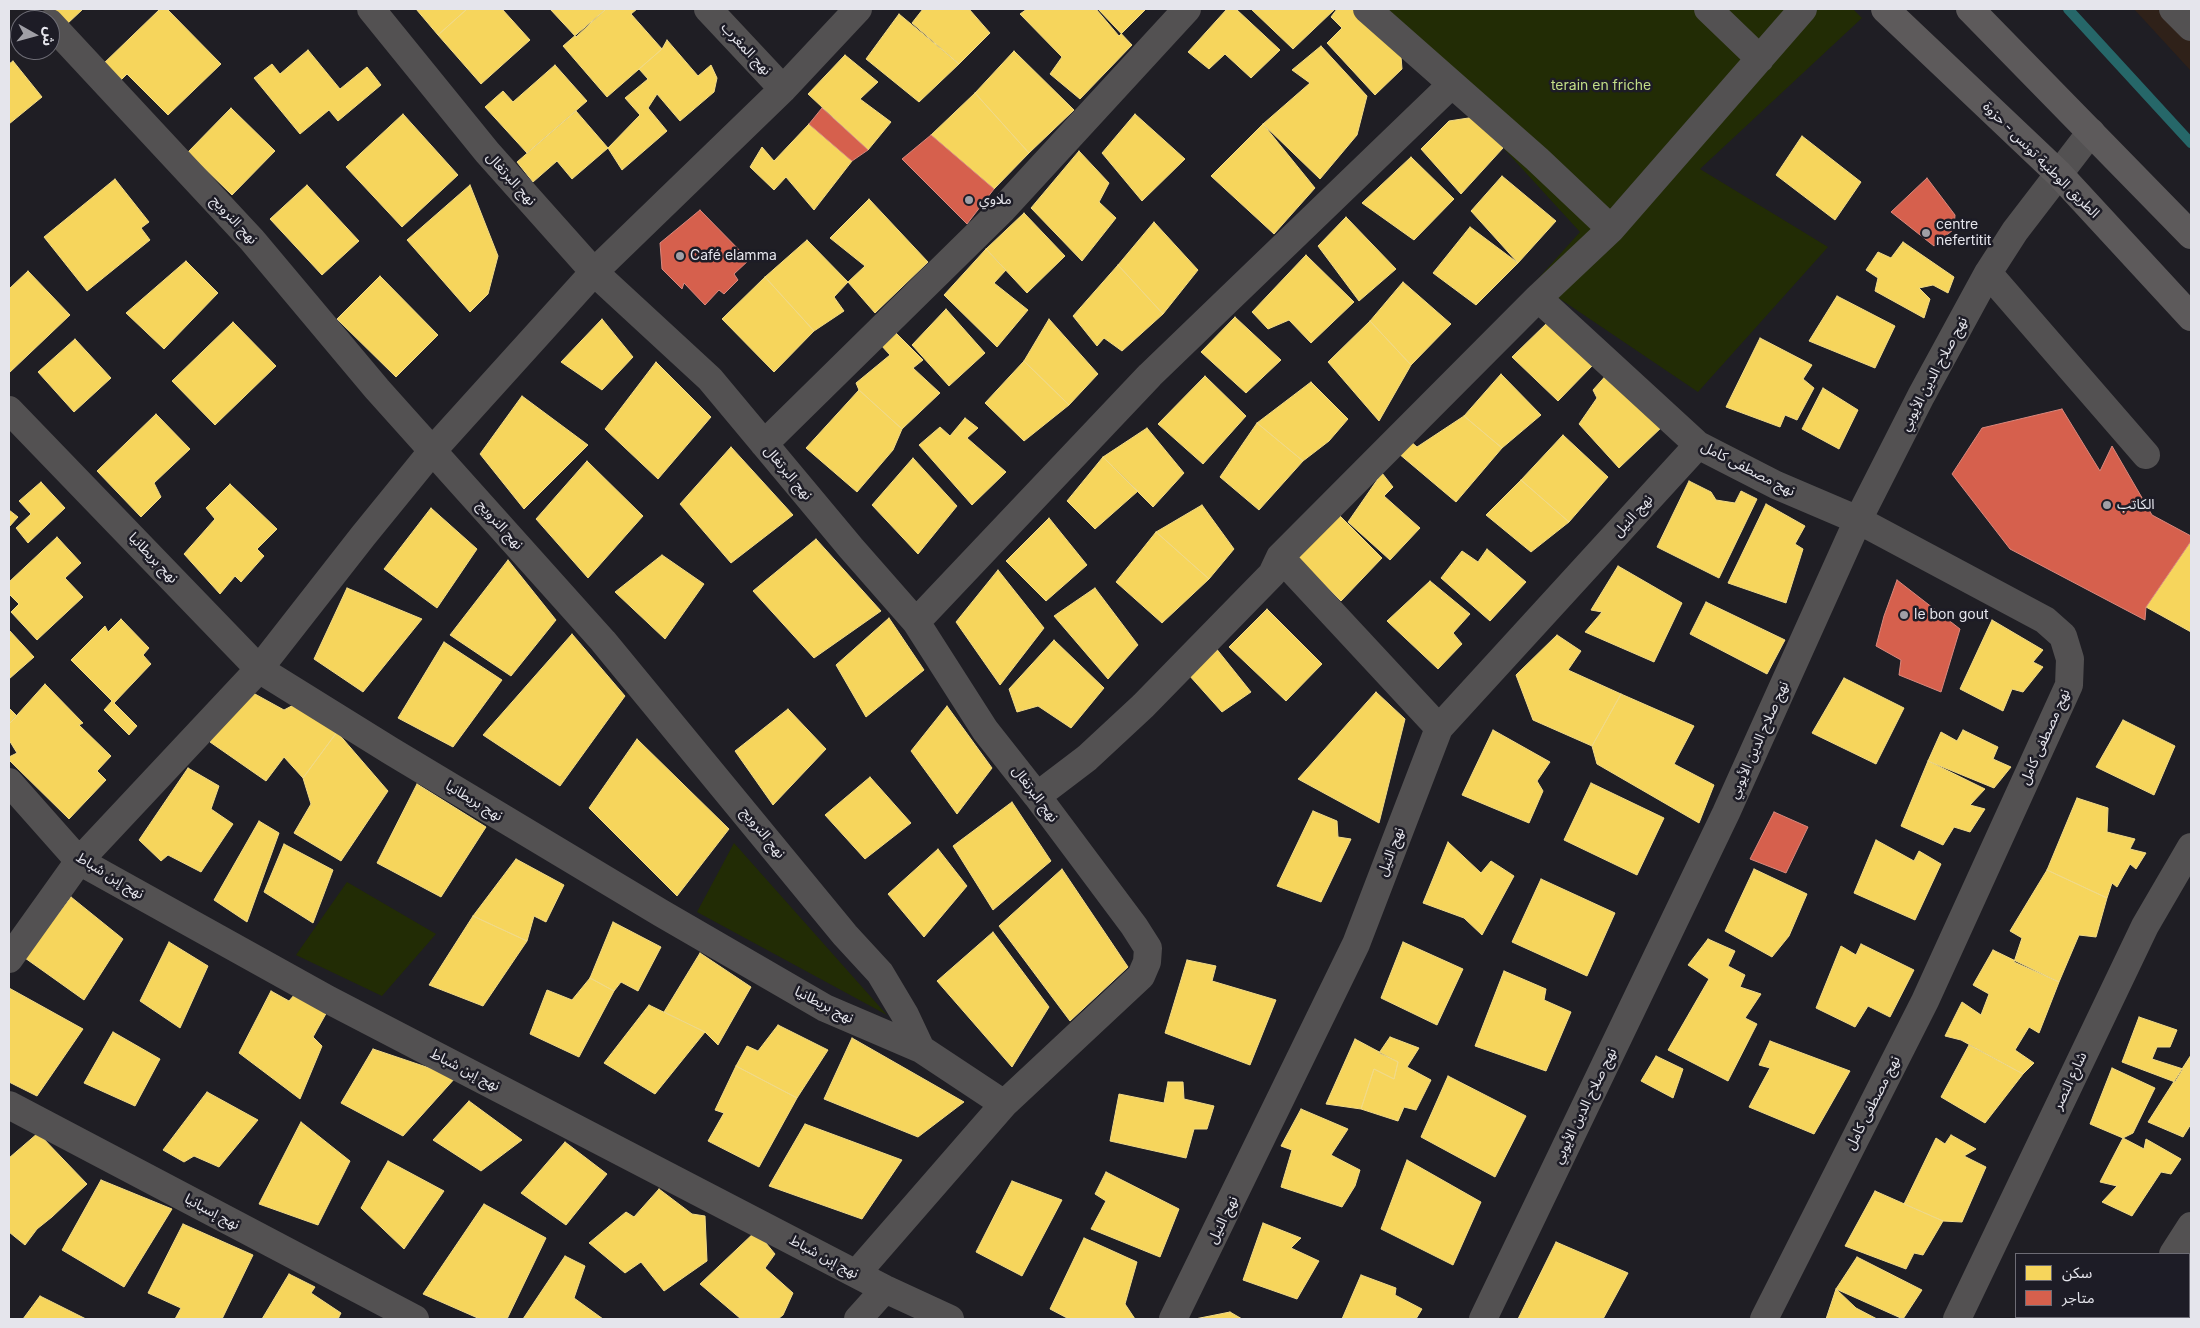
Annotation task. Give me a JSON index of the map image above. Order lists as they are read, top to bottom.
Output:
{
  "streets": {
    "main road": ["الطريق الوطنية تونس - حزوة"],
    "street": [
      "نهج المغرب",
      "نهج البرتغال",
      "نهج النرويج",
      "نهج صلاح الدين الأيوبي",
      "نهج مصطفى كامل",
      "نهج النيل",
      "نهج بريطانيا",
      "نهج إبن شباط",
      "شارع النصر",
      "نهج إسبانيا"
    ]
  },
  "crossings": [
    ["الطريق الوطنية تونس - حزوة", "نهج صلاح الدين الأيوبي"],
    ["نهج البرتغال", "نهج بريطانيا"],
    ["نهج النرويج", "نهج بريطانيا"],
    ["نهج صلاح الدين الأيوبي", "نهج مصطفى كامل"],
    ["نهج مصطفى كامل", "نهج النيل"]
  ],
  "parks": ["terain en friche"],
  "places": [
    "ملاوي",
    "centre nefertitit",
    "Café elamma",
    "الكاتب",
    "le bon gout"
  ],
  "legend": ["سكن", "متاجر"],
  "north": "right"
}
